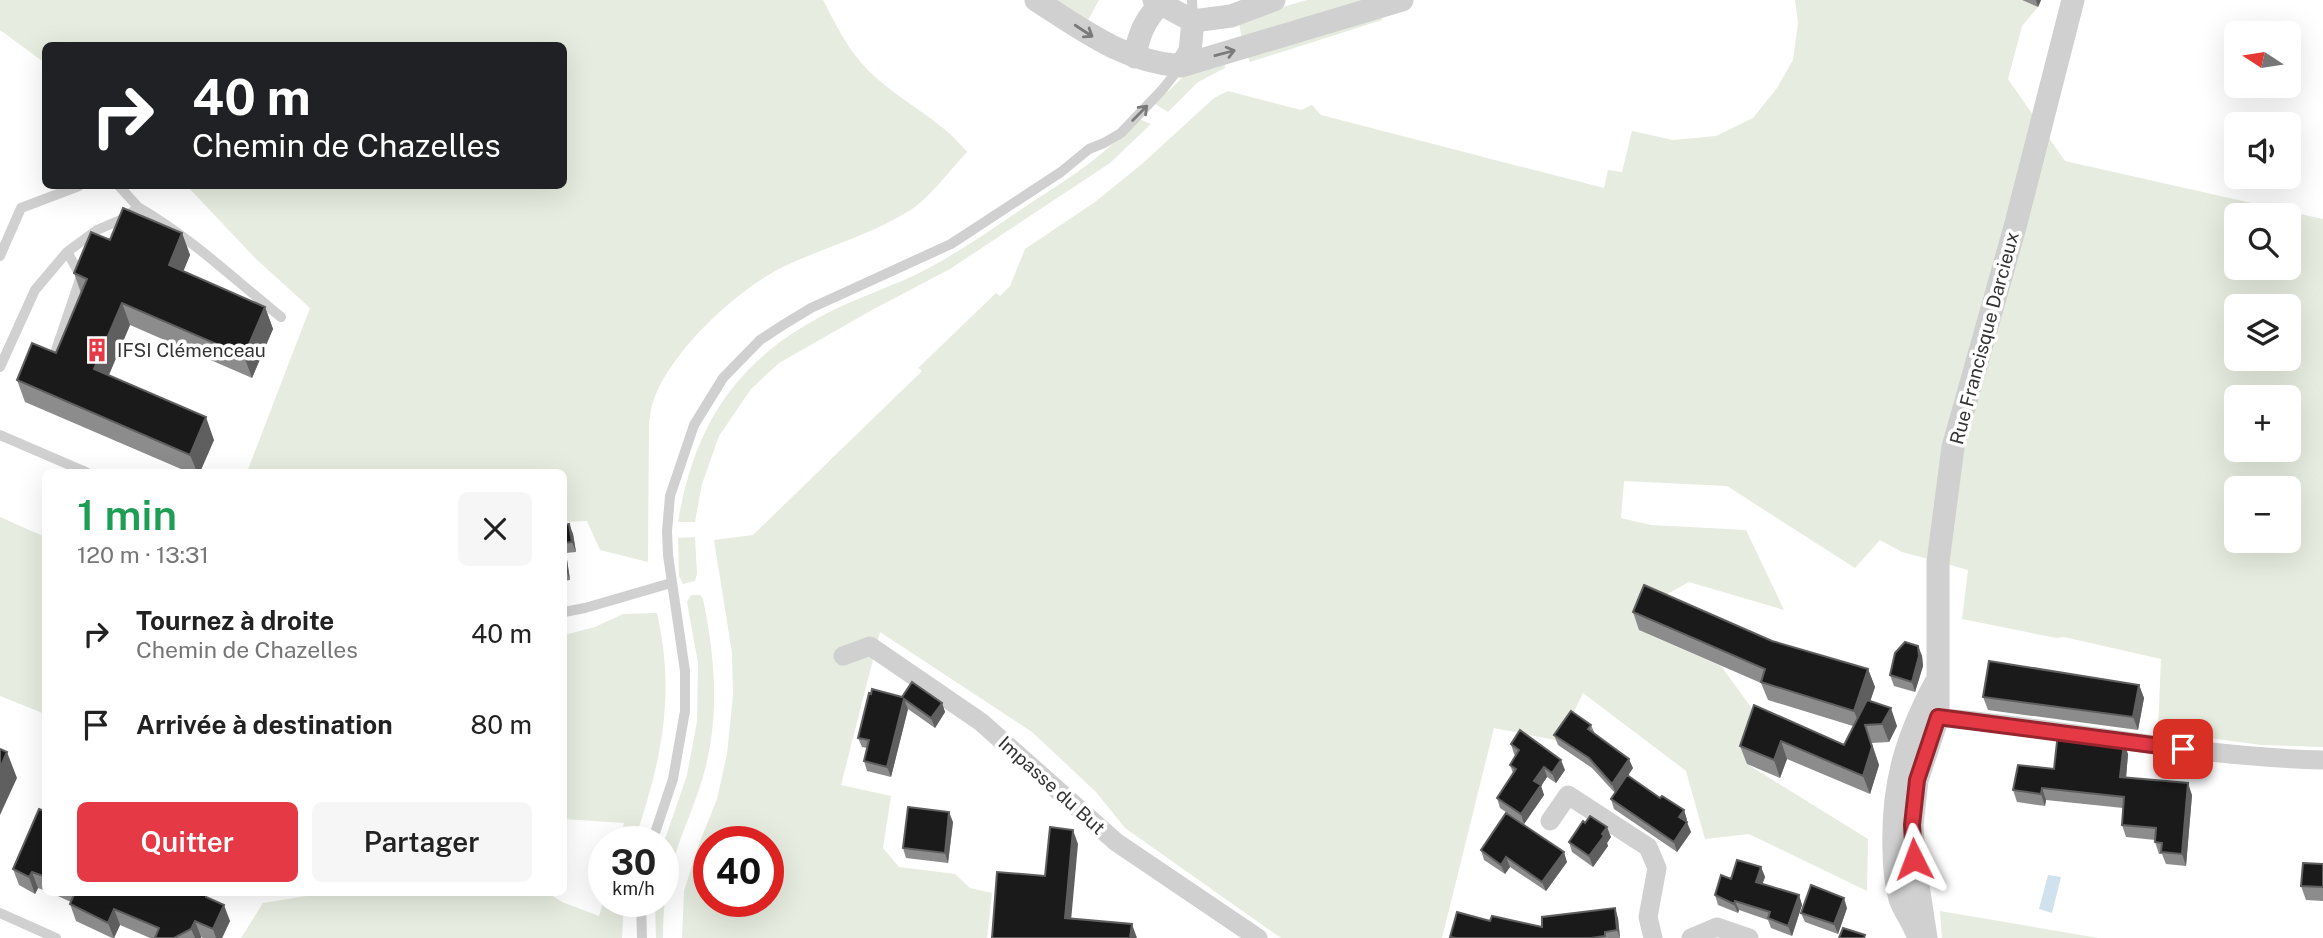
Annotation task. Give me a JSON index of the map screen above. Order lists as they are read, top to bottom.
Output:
{
  "streets": {
    "street": ["Rue Francisque Darcieux", "Impasse du But"]
  },
  "places": {
    "building": ["IFSI Clémenceau"]
  },
  "north": "left",
  "page": {
    "map_buttons": ["+", "−"],
    "turn": ["40 m", "Chemin de Chazelles"],
    "heading": ["1 min", "120 m · 13:31"],
    "list": [
      {
        "name": "Tournez à droite",
        "note": "Chemin de Chazelles",
        "value": "40 m"
      },
      {
        "name": "Arrivée à destination",
        "value": "80 m"
      }
    ],
    "buttons": ["Quitter", "Partager"],
    "speed": "30 km/h",
    "limit": "40"
  }
}
